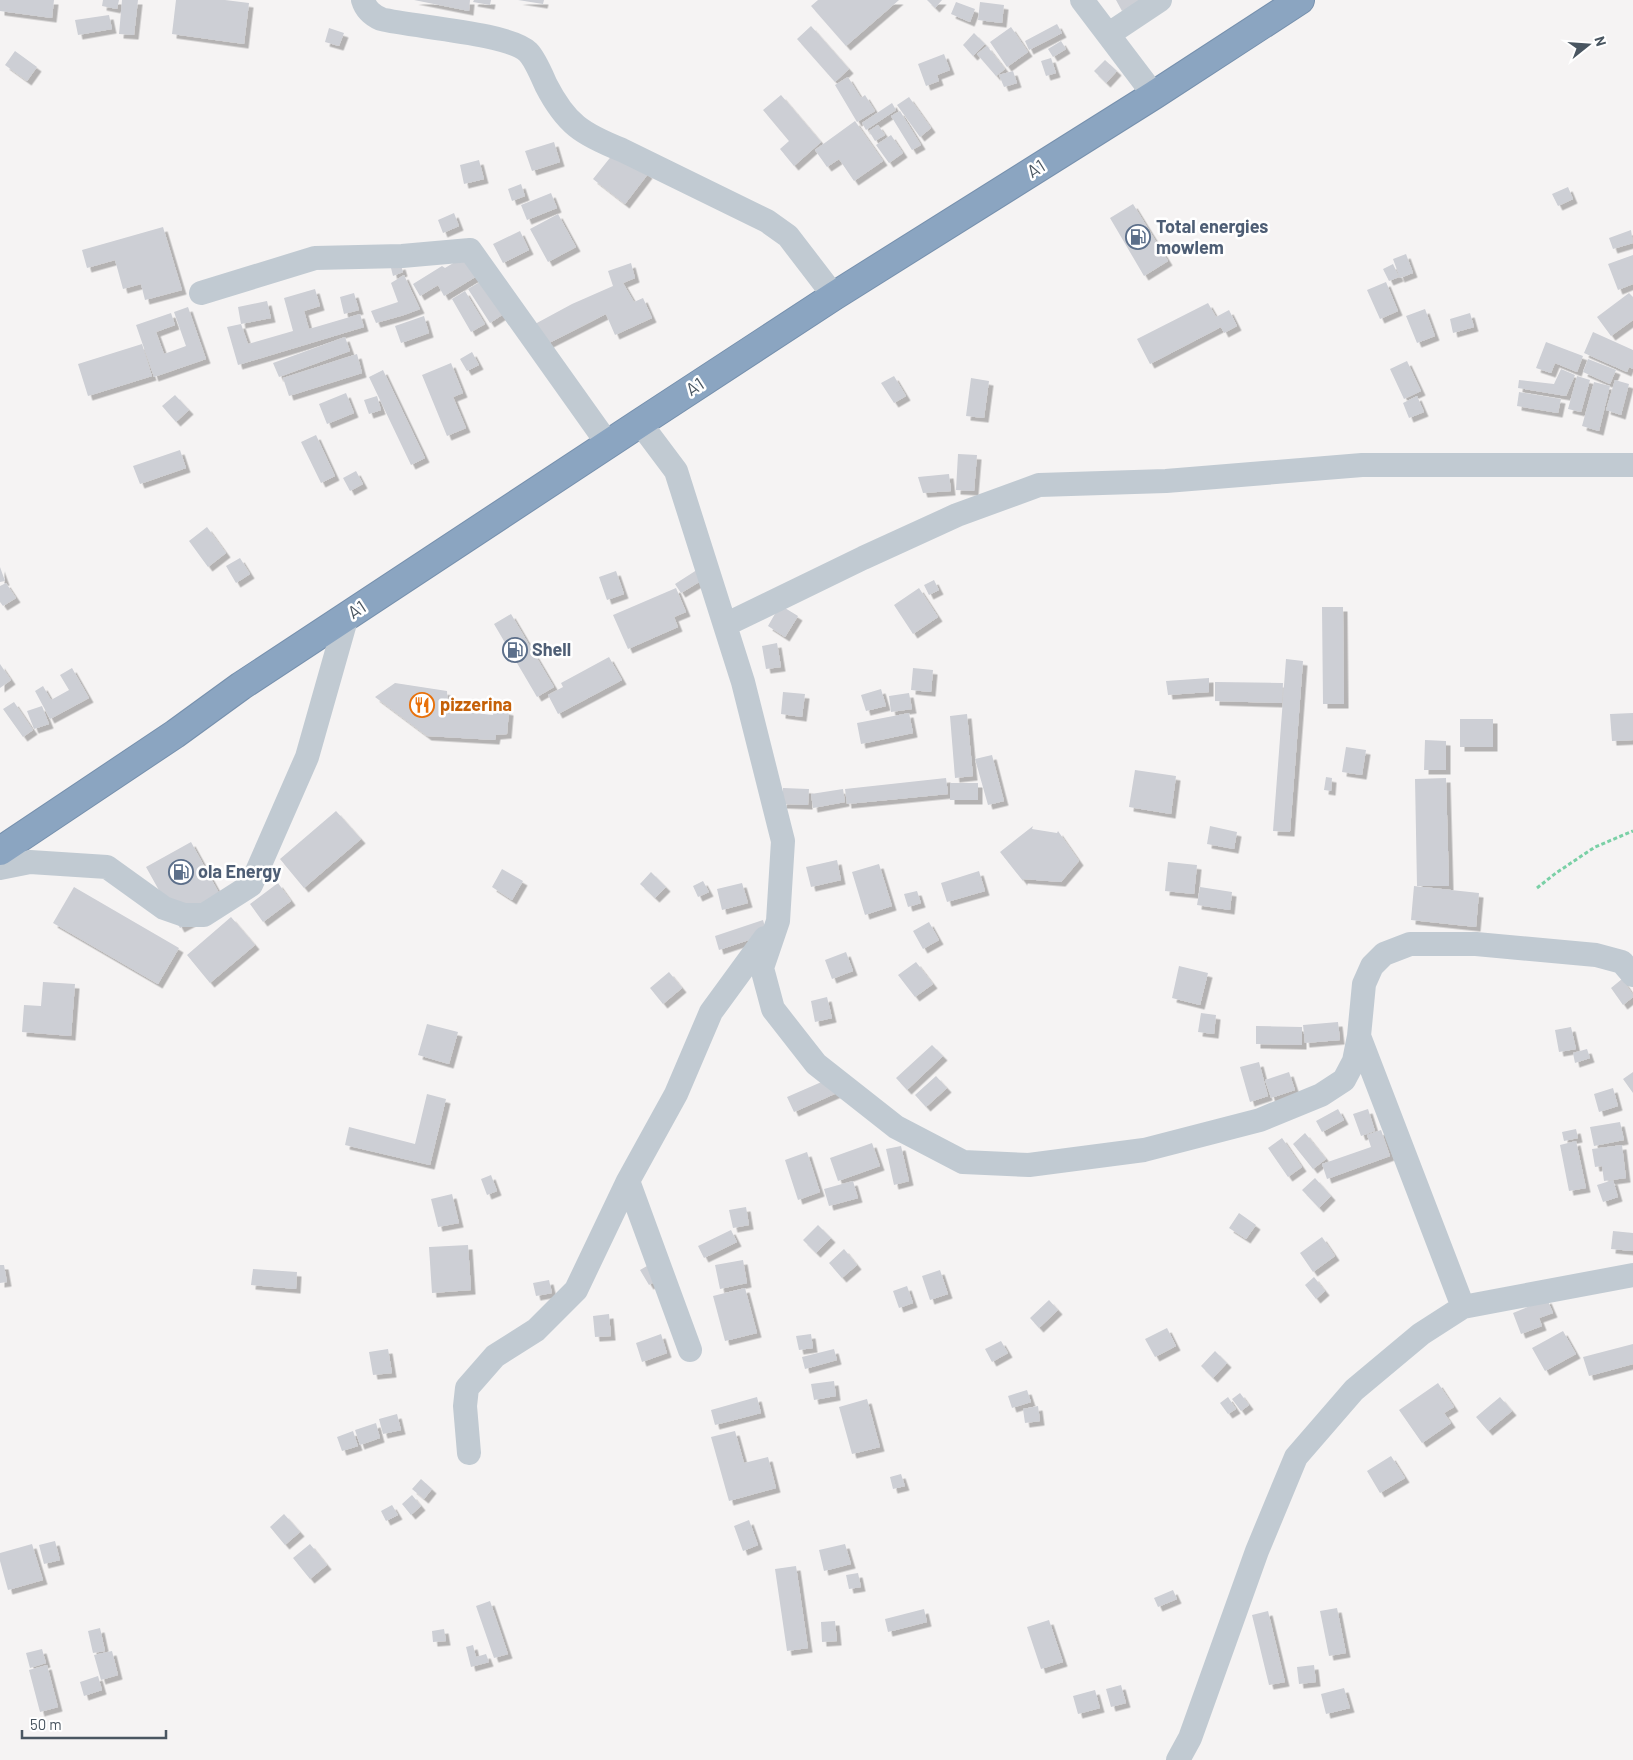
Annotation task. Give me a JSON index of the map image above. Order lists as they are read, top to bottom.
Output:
{
  "streets": {
    "highway": ["A1"]
  },
  "places": {
    "fuel station": ["Total energies mowlem", "Shell", "ola Energy"],
    "restaurant": ["pizzerina"]
  },
  "scale_bar": "50 m",
  "north": "right"
}
